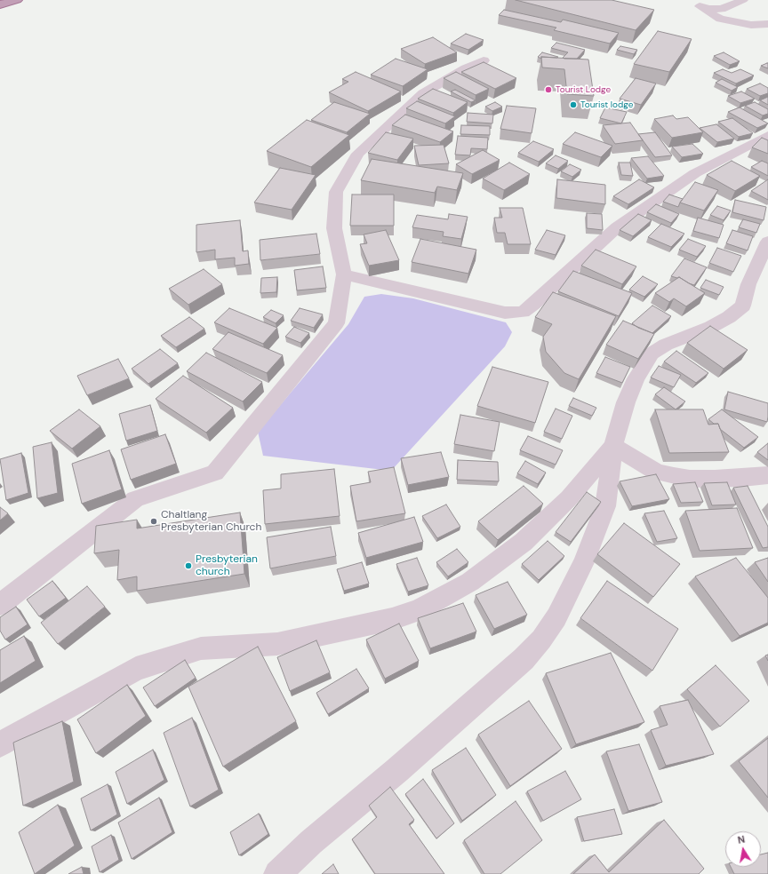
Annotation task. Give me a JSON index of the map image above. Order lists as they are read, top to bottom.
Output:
{
  "places": [
    "Tourist Lodge",
    "Tourist lodge",
    "Chaltlang Presbyterian Church",
    "Presbyterian church"
  ],
  "north": "top"
}
